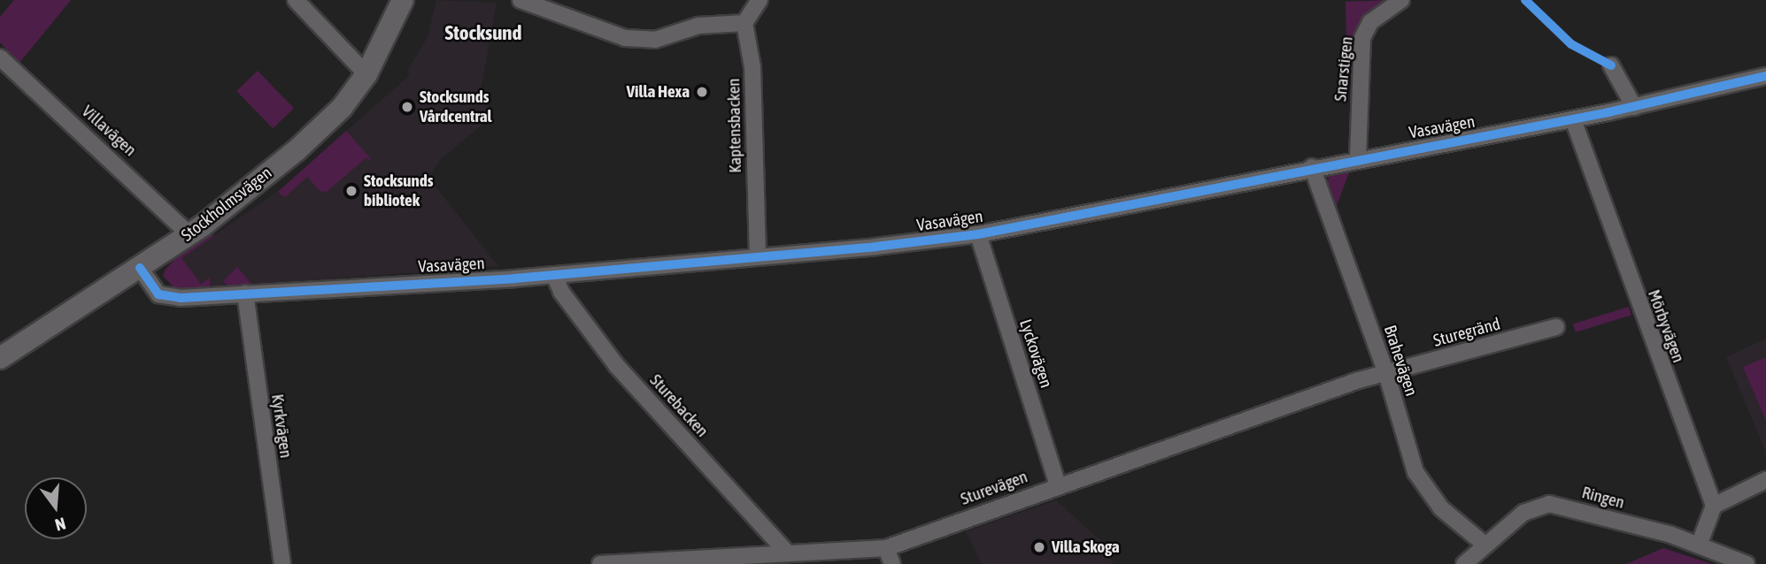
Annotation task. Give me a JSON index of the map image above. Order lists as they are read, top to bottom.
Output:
{
  "streets": {
    "street": [
      "Snarstigen",
      "Kaptensbacken",
      "Vasavägen",
      "Villavägen",
      "Stockholmsvägen",
      "Mörbyvägen",
      "Sturegränd",
      "Lyckovägen",
      "Brahevägen",
      "Sturebacken",
      "Kyrkvägen",
      "Sturevägen",
      "Ringen"
    ]
  },
  "crossings": [
    ["Snarstigen", "Vasavägen"],
    ["Kaptensbacken", "Vasavägen"],
    ["Vasavägen", "Stockholmsvägen"],
    ["Vasavägen", "Mörbyvägen"],
    ["Vasavägen", "Lyckovägen"],
    ["Vasavägen", "Brahevägen"],
    ["Vasavägen", "Sturebacken"],
    ["Vasavägen", "Kyrkvägen"],
    ["Villavägen", "Stockholmsvägen"],
    ["Sturegränd", "Brahevägen"],
    ["Sturegränd", "Sturevägen"],
    ["Lyckovägen", "Sturevägen"],
    ["Brahevägen", "Sturevägen"],
    ["Brahevägen", "Ringen"],
    ["Sturebacken", "Sturevägen"]
  ],
  "districts": ["Stocksund"],
  "places": [
    "Villa Hexa",
    "Stocksunds Vårdcentral",
    "Stocksunds bibliotek",
    "Villa Skoga"
  ],
  "north": "bottom"
}
